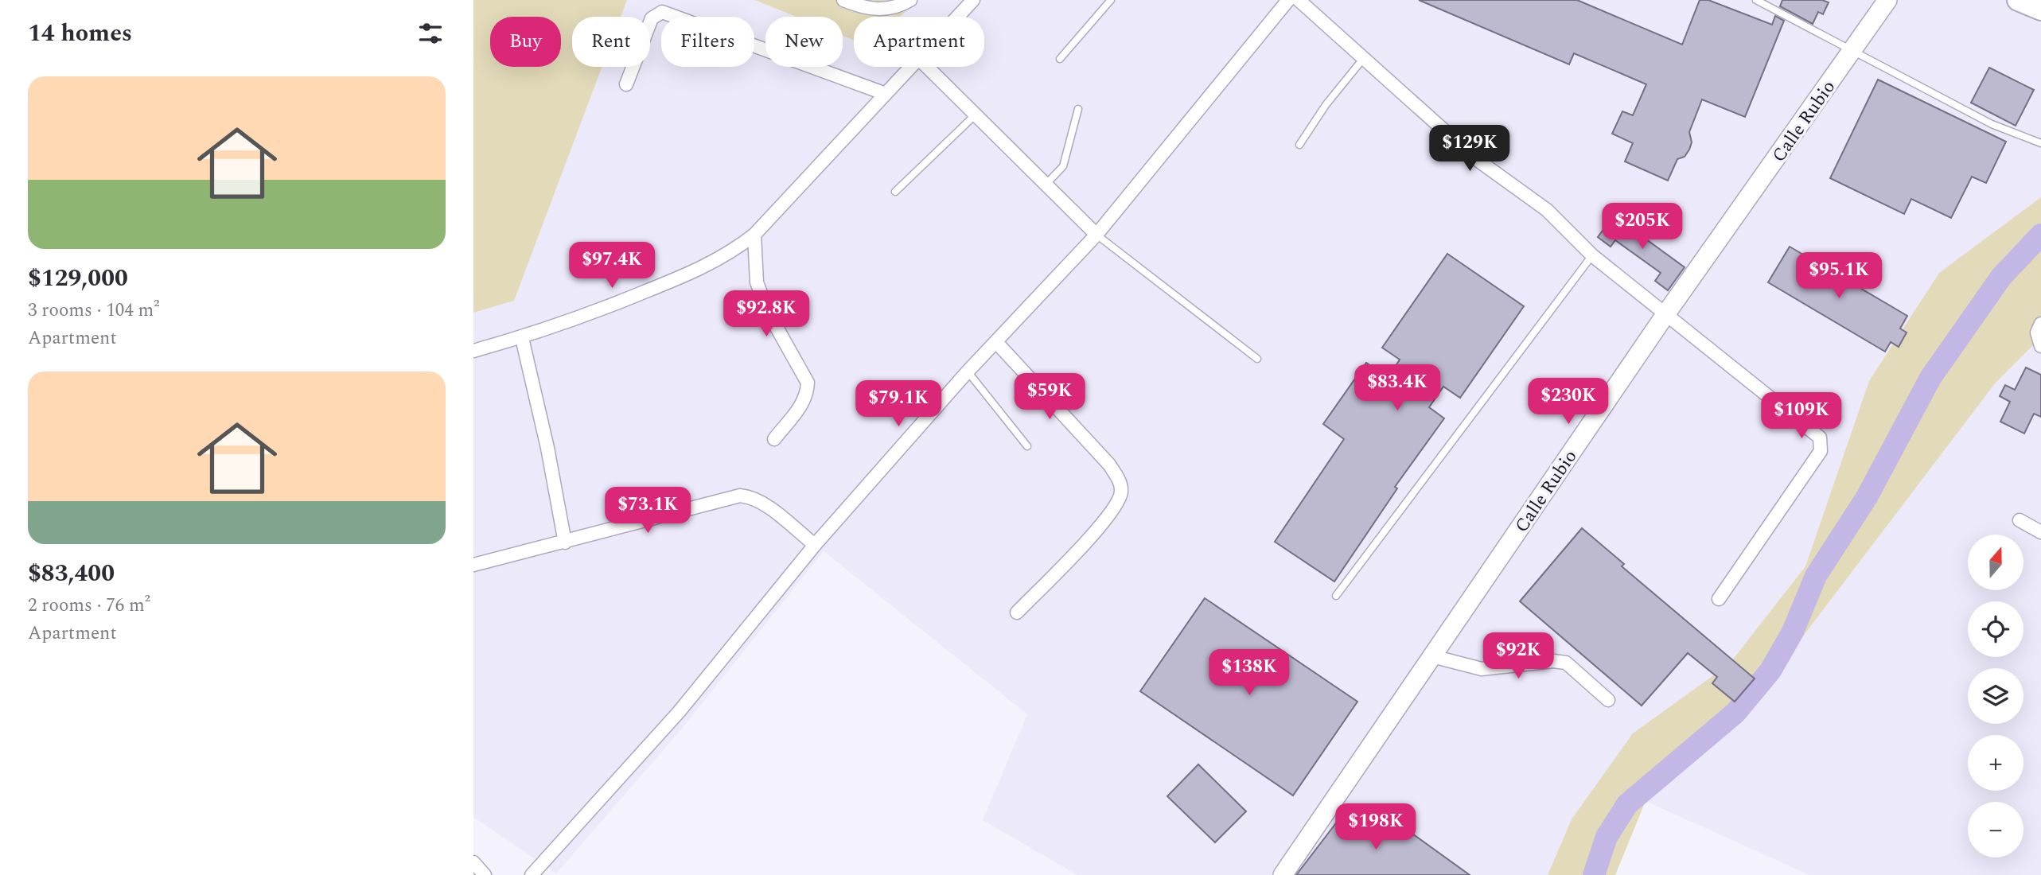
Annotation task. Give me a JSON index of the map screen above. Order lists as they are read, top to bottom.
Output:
{
  "streets": {
    "street": ["Calle Rubio"]
  },
  "north": "top",
  "page": {
    "heading": "14 homes",
    "chip": [
      "Buy",
      "Rent",
      "Filters",
      "New",
      "Apartment"
    ],
    "list": [
      {
        "name": "$129,000",
        "note": "3 rooms · 104 m² · Apartment"
      },
      {
        "name": "$83,400",
        "note": "2 rooms · 76 m² · Apartment"
      }
    ],
    "price": [
      "$129K",
      "$205K",
      "$97.4K",
      "$95.1K",
      "$92.8K",
      "$83.4K",
      "$59K",
      "$230K",
      "$79.1K",
      "$109K",
      "$73.1K",
      "$92K",
      "$138K",
      "$198K"
    ],
    "map_buttons": ["+", "−"]
  }
}
